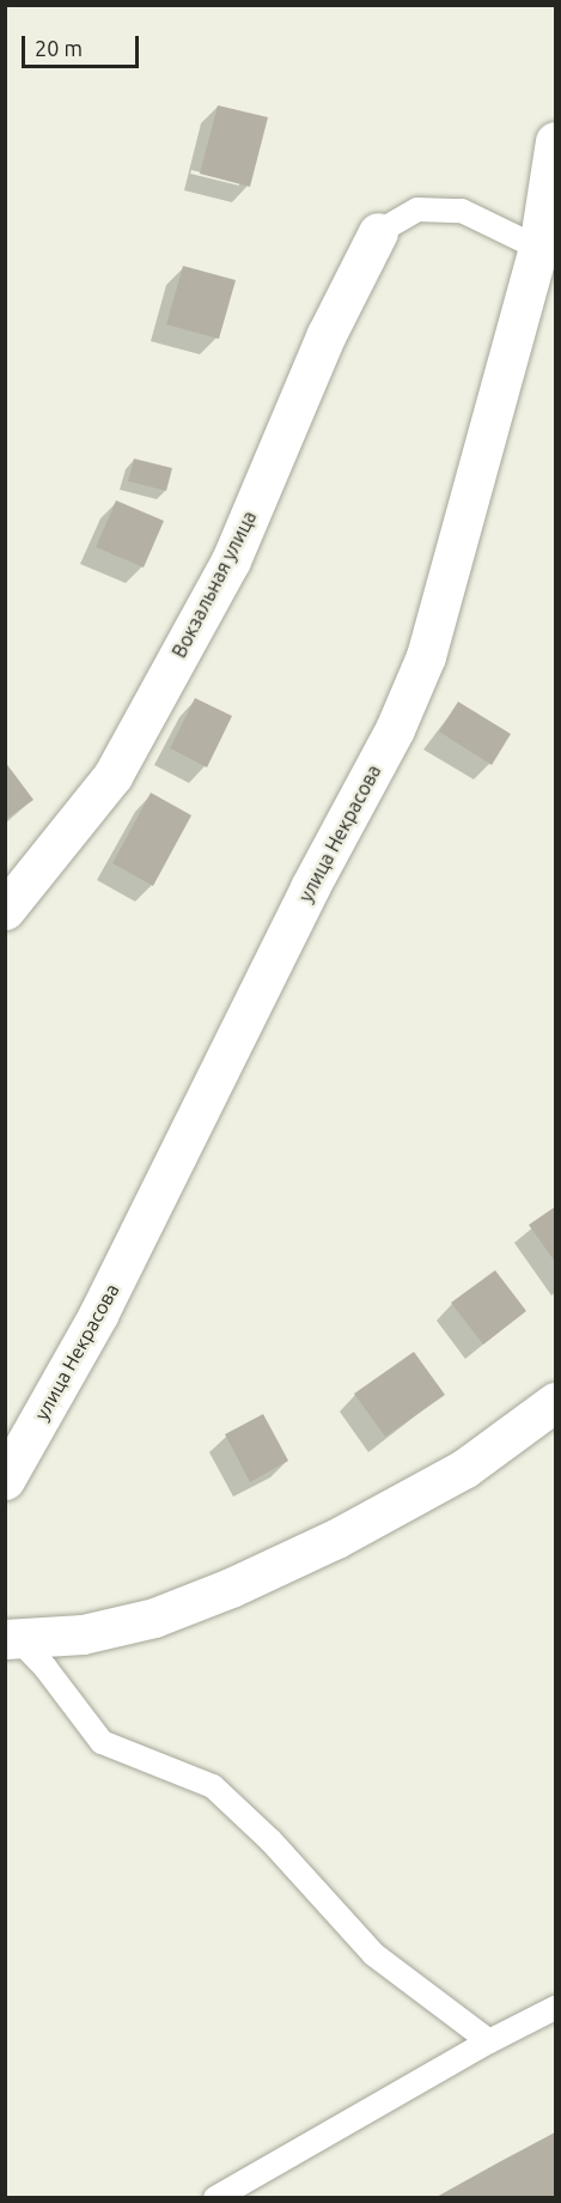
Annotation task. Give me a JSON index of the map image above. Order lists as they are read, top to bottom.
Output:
{
  "streets": {
    "main road": ["Вокзальная улица", "улица Некрасова"]
  },
  "scale_bar": "20 m"
}
